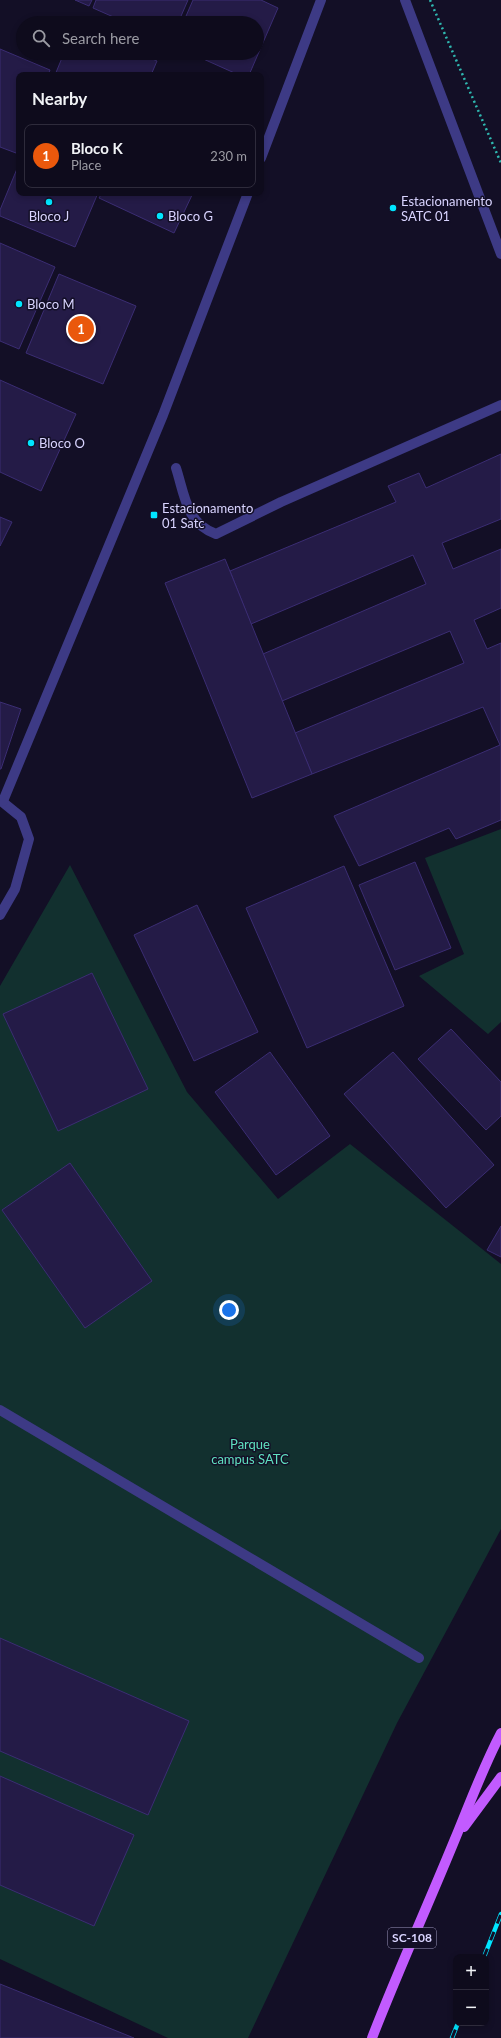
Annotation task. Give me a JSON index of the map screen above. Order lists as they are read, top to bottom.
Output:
{
  "streets": {
    "main road": ["SC-108"]
  },
  "parks": ["Parque campus SATC"],
  "places": {
    "other": [
      "Bloco J",
      "Estacionamento SATC 01",
      "Bloco G",
      "Bloco M",
      "Bloco O"
    ],
    "transit": ["Estacionamento 01 Satc"]
  },
  "page": {
    "search": "Search here",
    "heading": "Nearby",
    "list": [
      {
        "mark": "1",
        "name": "Bloco K",
        "note": "Place",
        "value": "230 m"
      }
    ],
    "pins": "1",
    "map_buttons": ["+", "−"]
  }
}
